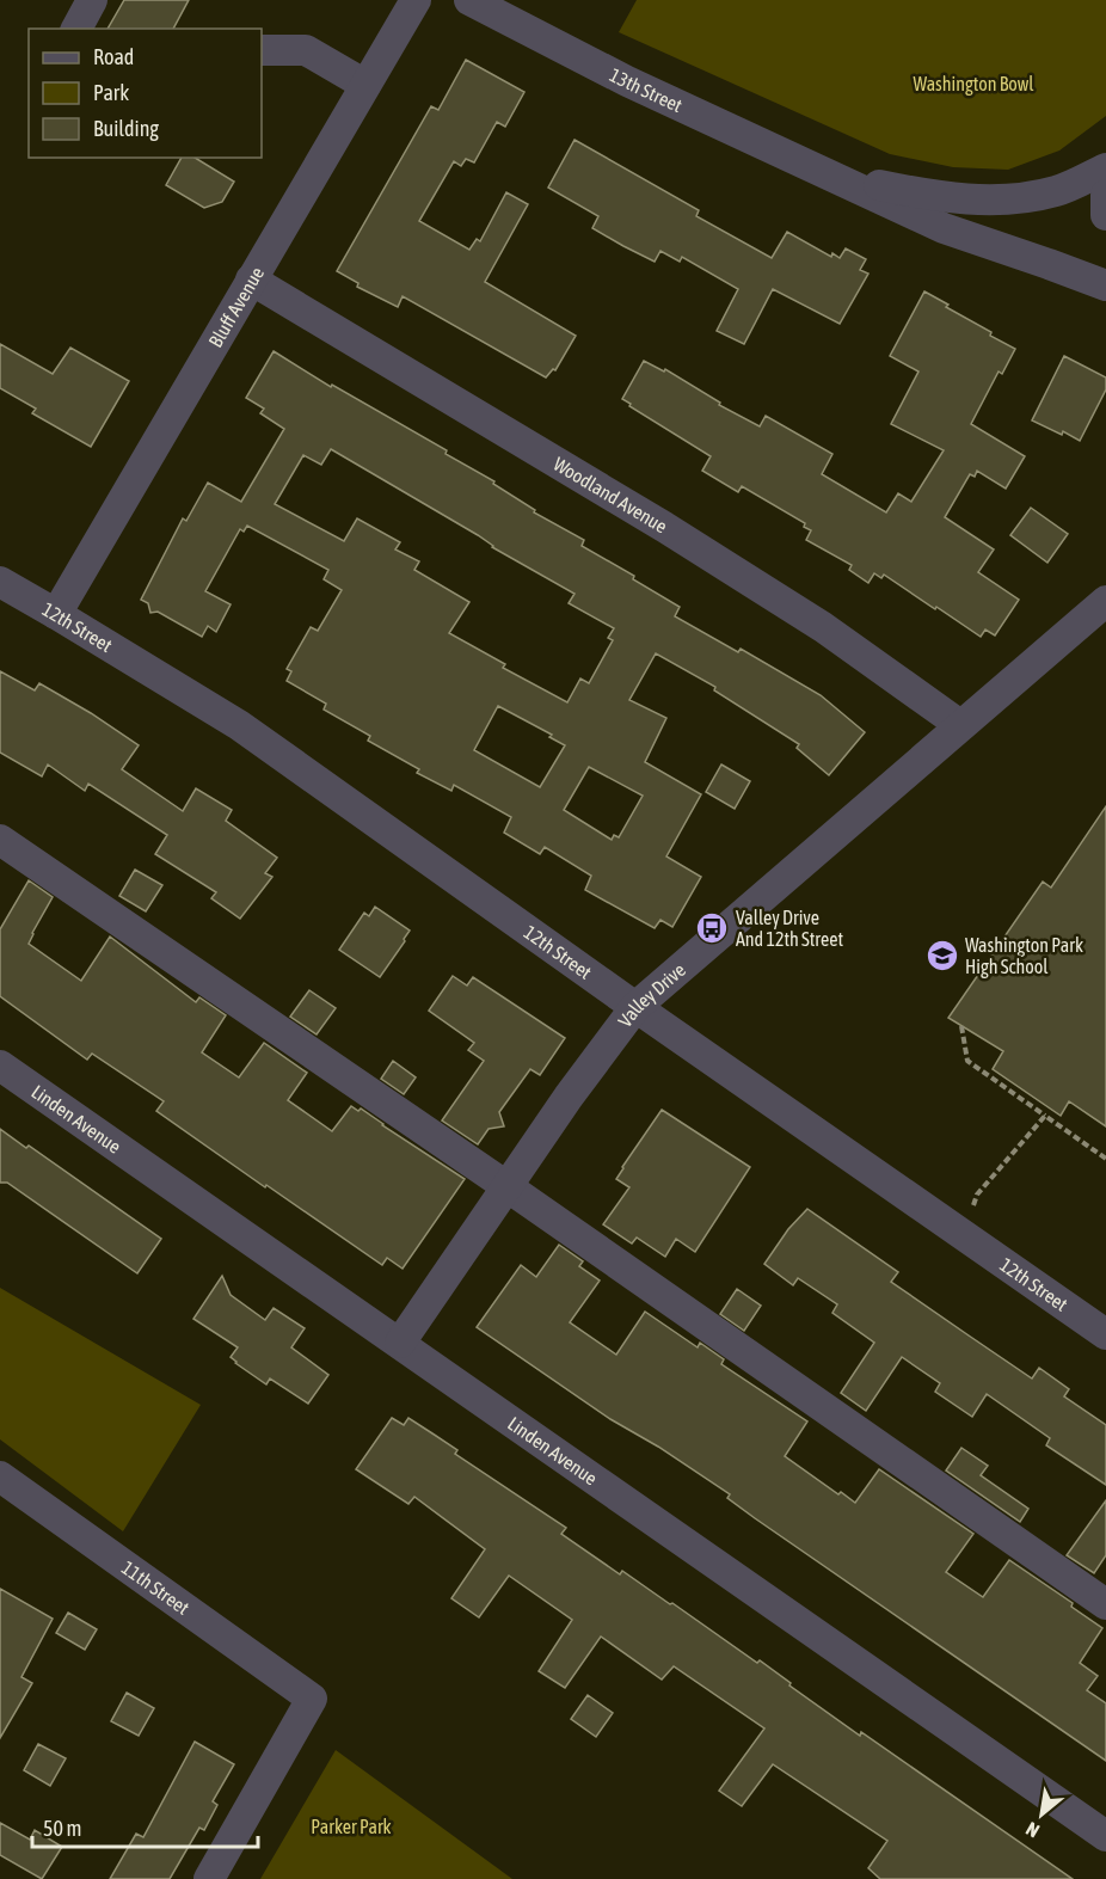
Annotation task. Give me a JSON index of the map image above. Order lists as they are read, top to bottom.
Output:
{
  "streets": {
    "street": [
      "13th Street",
      "Bluff Avenue",
      "Woodland Avenue",
      "12th Street",
      "Valley Drive",
      "Linden Avenue",
      "11th Street"
    ]
  },
  "crossings": [
    ["Bluff Avenue", "Woodland Avenue"],
    ["Bluff Avenue", "12th Street"],
    ["Woodland Avenue", "Valley Drive"],
    ["12th Street", "Valley Drive"],
    ["Valley Drive", "Linden Avenue"]
  ],
  "parks": ["Washington Bowl", "Parker Park"],
  "places": {
    "bus stop": ["Valley Drive And 12th Street"],
    "school or university": ["Washington Park High School"]
  },
  "legend": ["Road", "Park", "Building"],
  "scale_bar": "50 m",
  "north": "bottom left"
}
